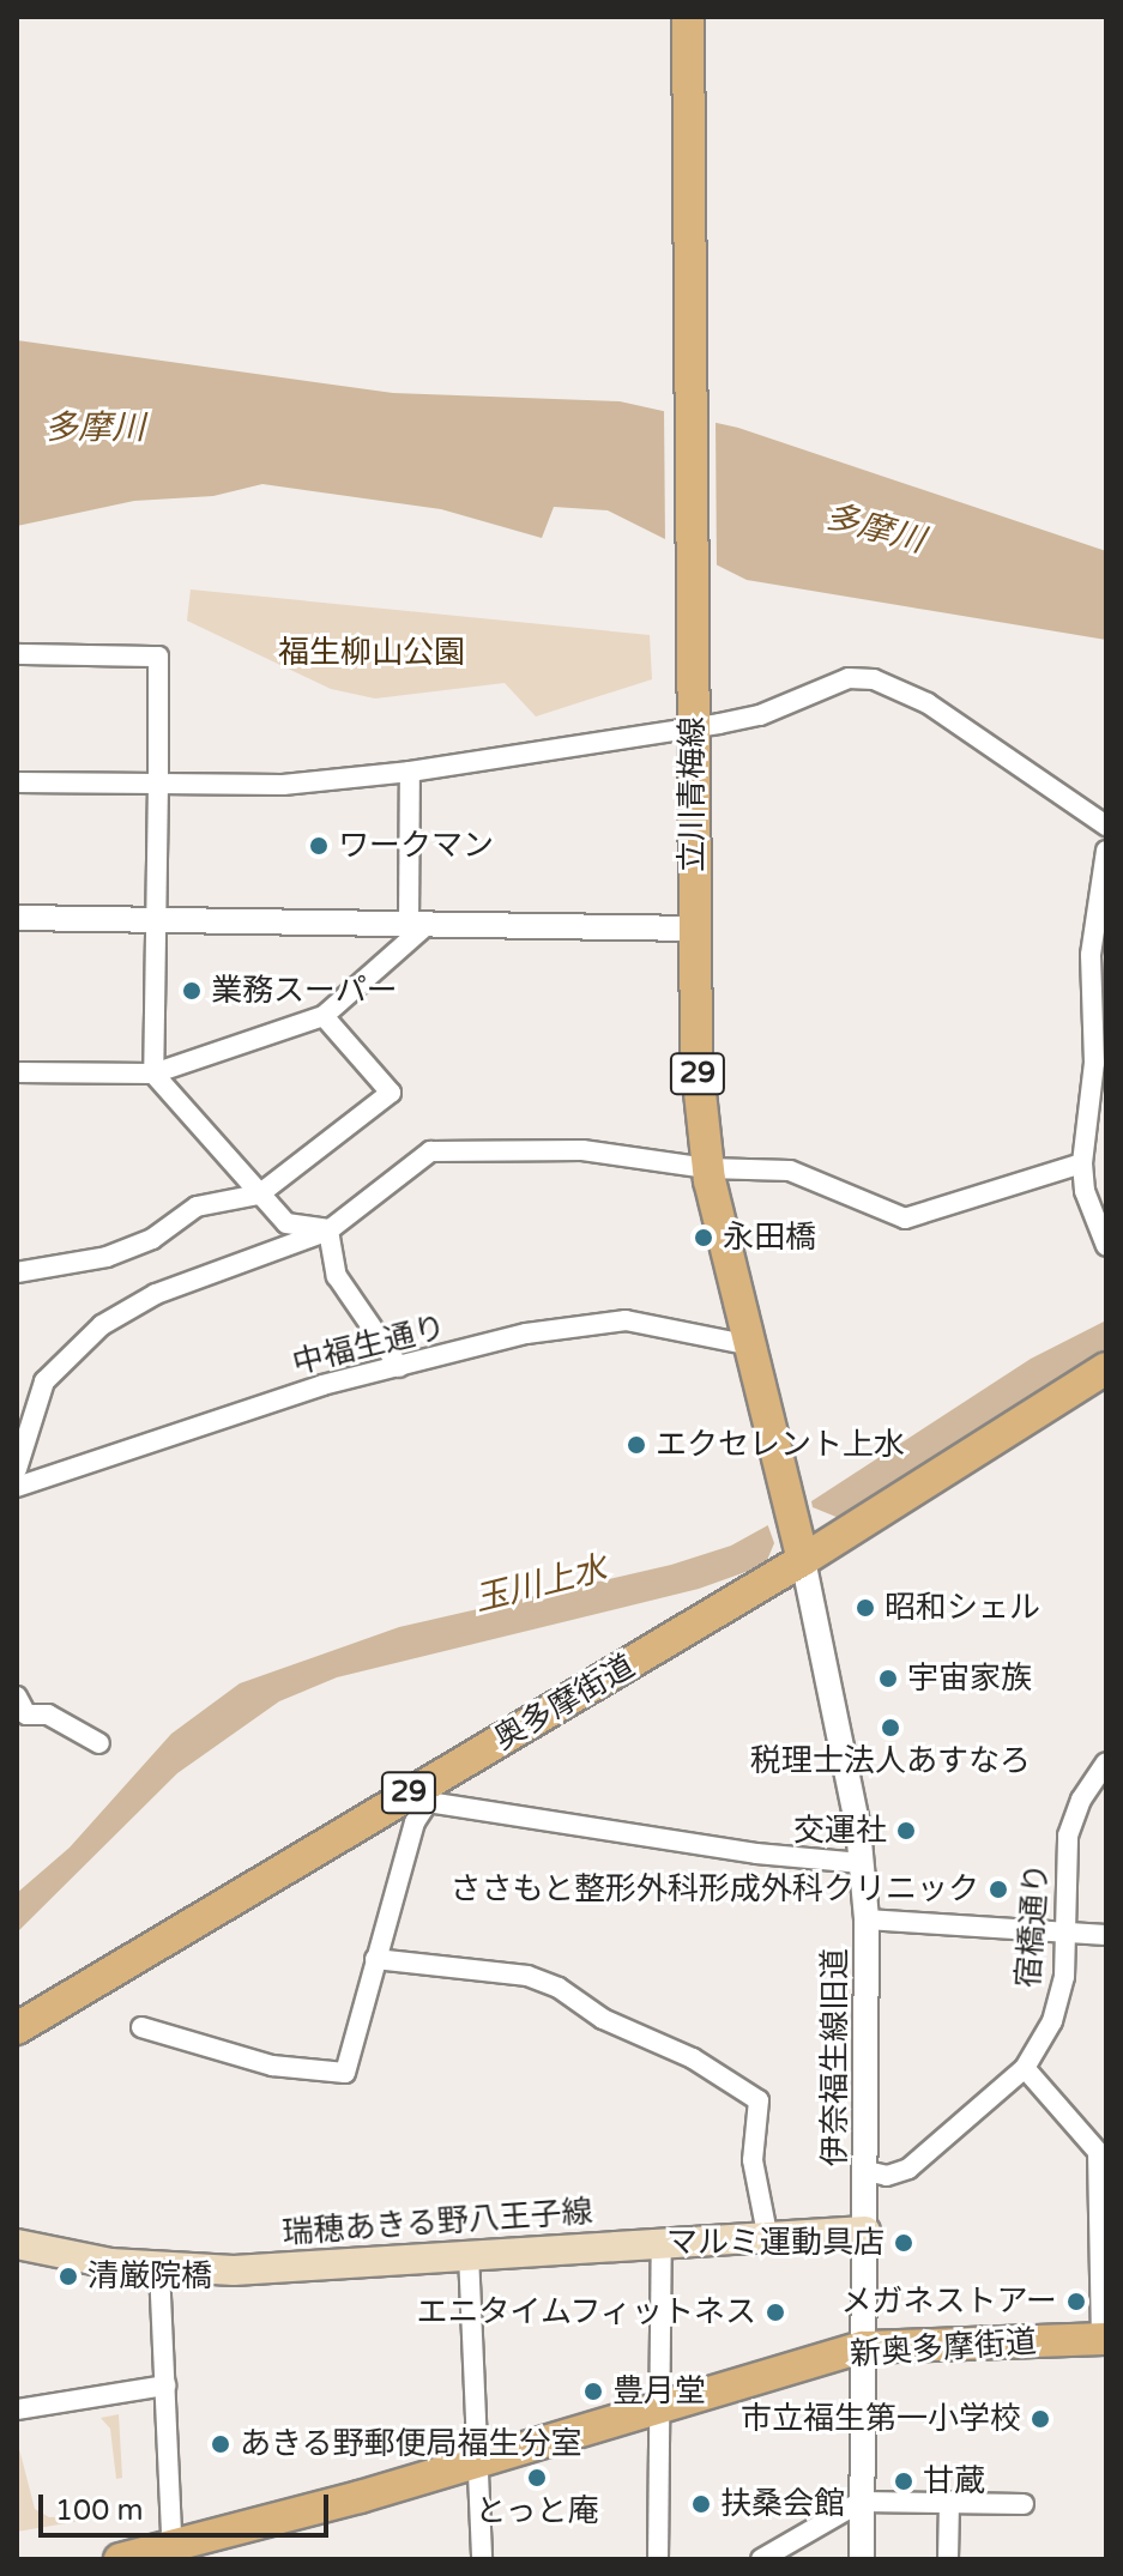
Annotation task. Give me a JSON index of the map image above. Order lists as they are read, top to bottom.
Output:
{
  "streets": {
    "main road": [
      "立川青梅線",
      "29",
      "奥多摩街道",
      "瑞穂あきる野八王子線",
      "新奥多摩街道"
    ],
    "street": ["中福生通り", "宿橋通り", "伊奈福生線旧道"]
  },
  "crossings": [
    ["立川青梅線", "中福生通り"],
    ["立川青梅線", "奥多摩街道"],
    ["立川青梅線", "伊奈福生線旧道"],
    ["奥多摩街道", "伊奈福生線旧道"],
    ["宿橋通り", "伊奈福生線旧道"],
    ["伊奈福生線旧道", "瑞穂あきる野八王子線"],
    ["伊奈福生線旧道", "新奥多摩街道"]
  ],
  "water": ["多摩川", "玉川上水"],
  "parks": ["福生柳山公園"],
  "places": [
    "ワークマン",
    "業務スーパー",
    "永田橋",
    "エクセレント上水",
    "昭和シェル",
    "宇宙家族",
    "税理士法人あすなろ",
    "交運社",
    "ささもと整形外科形成外科クリニック",
    "マルミ運動具店",
    "清厳院橋",
    "メガネストアー",
    "エニタイムフィットネス",
    "豊月堂",
    "市立福生第一小学校",
    "あきる野郵便局福生分室",
    "とっと庵",
    "甘蔵",
    "扶桑会館"
  ],
  "scale_bar": "100 m"
}
